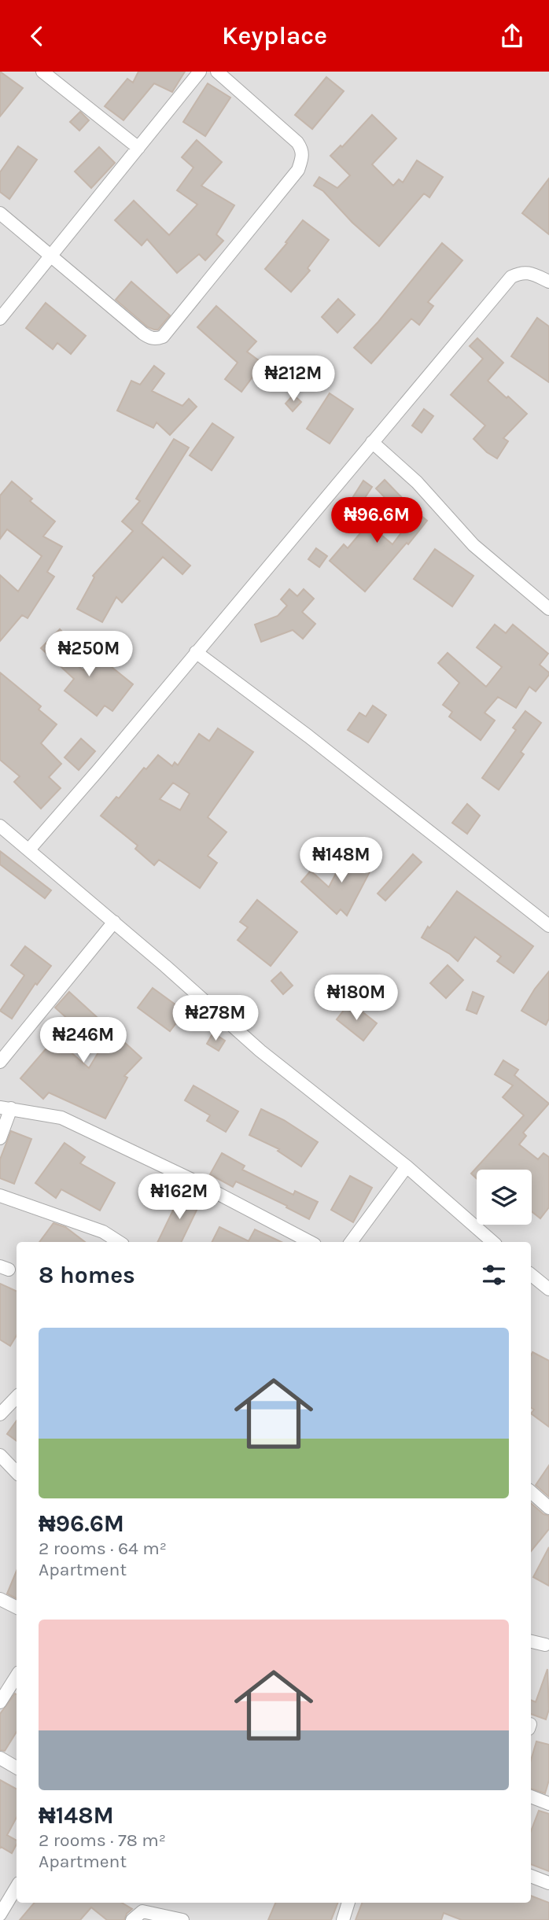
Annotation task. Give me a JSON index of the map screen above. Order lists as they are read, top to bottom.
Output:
{
  "page": {
    "header": "Keyplace",
    "price": [
      "₦212M",
      "₦96.6M",
      "₦250M",
      "₦148M",
      "₦180M",
      "₦278M",
      "₦246M",
      "₦162M"
    ],
    "heading": "8 homes",
    "list": [
      {
        "name": "₦96.6M",
        "note": "2 rooms · 64 m² · Apartment"
      },
      {
        "name": "₦148M",
        "note": "2 rooms · 78 m² · Apartment"
      }
    ]
  }
}
